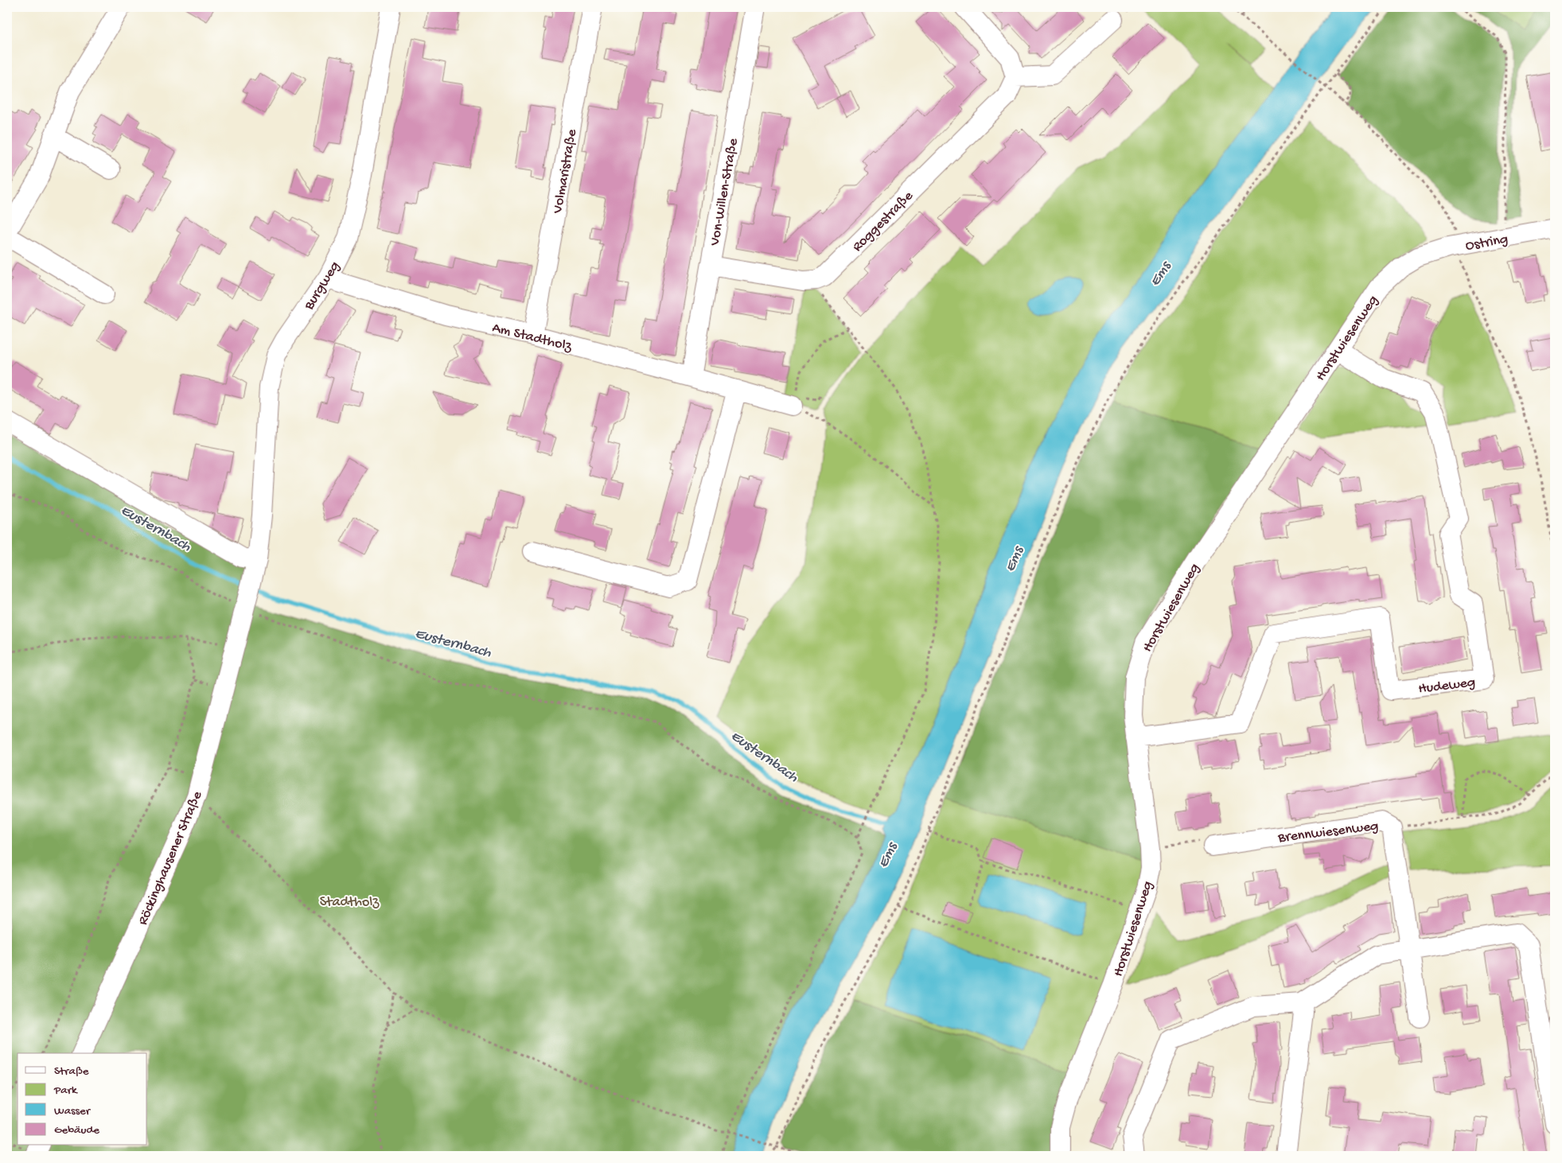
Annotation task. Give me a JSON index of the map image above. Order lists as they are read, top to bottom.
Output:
{
  "streets": {
    "street": [
      "Volmaristraße",
      "Von-Willen-Straße",
      "Roggestraße",
      "Ostring",
      "Burgweg",
      "Am Stadtholz",
      "Horstwiesenweg",
      "Hudeweg",
      "Brennwiesenweg",
      "Röckinghausener Straße"
    ]
  },
  "crossings": [
    ["Volmaristraße", "Am Stadtholz"],
    ["Von-Willen-Straße", "Am Stadtholz"],
    ["Ostring", "Horstwiesenweg"],
    ["Burgweg", "Am Stadtholz"],
    ["Burgweg", "Röckinghausener Straße"],
    ["Horstwiesenweg", "Hudeweg"]
  ],
  "water": ["Ems", "Eusternbach"],
  "parks": ["Stadtholz"],
  "legend": [
    "Straße",
    "Park",
    "Wasser",
    "Gebäude"
  ]
}
